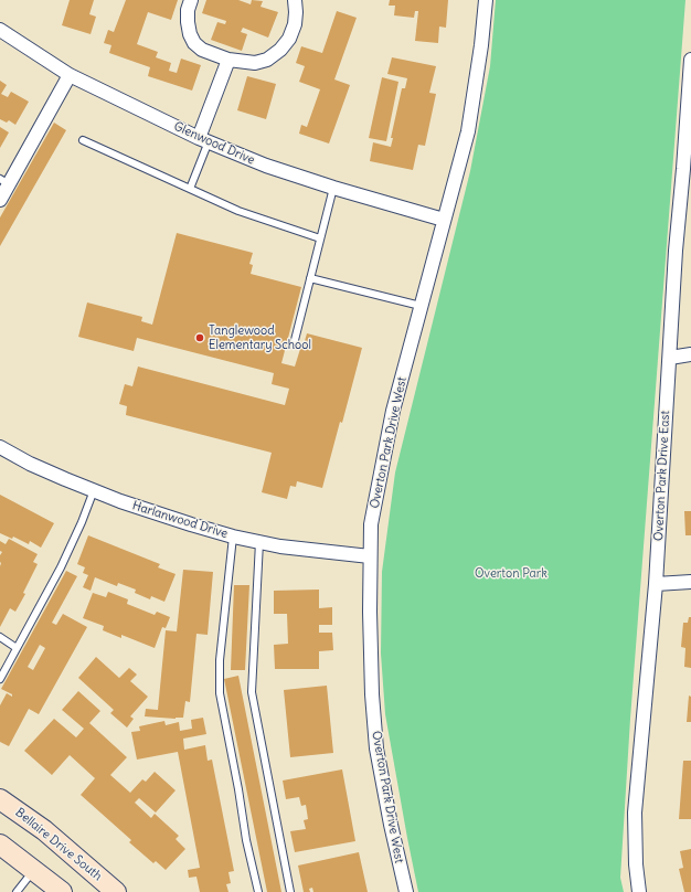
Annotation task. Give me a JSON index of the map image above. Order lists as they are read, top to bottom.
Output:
{
  "streets": {
    "main road": ["Bellaire Drive South"],
    "street": [
      "Glenwood Drive",
      "Overton Park Drive West",
      "Overton Park Drive East",
      "Harlanwood Drive"
    ]
  },
  "crossings": [
    ["Glenwood Drive", "Overton Park Drive West"],
    ["Overton Park Drive West", "Harlanwood Drive"]
  ],
  "parks": ["Overton Park"],
  "places": ["Tanglewood Elementary School"]
}
